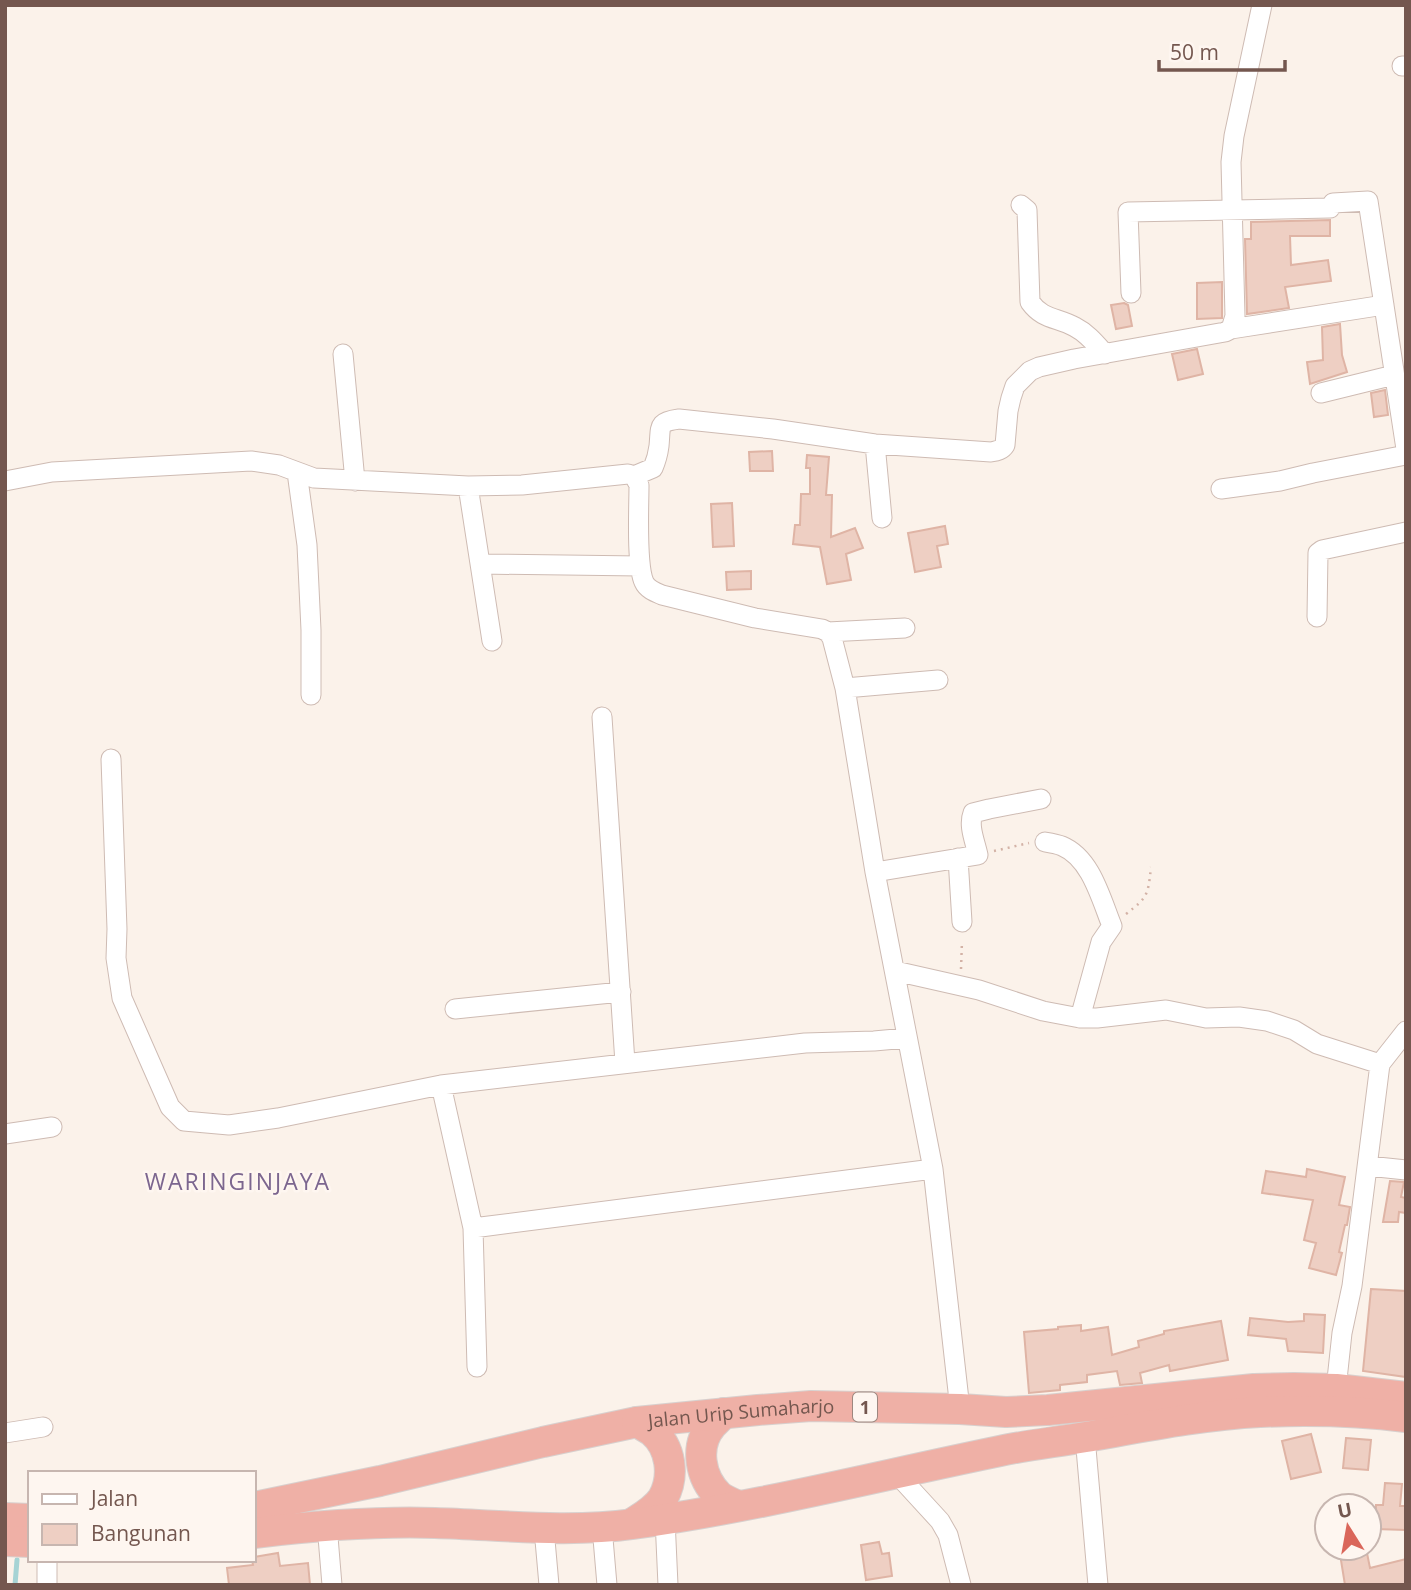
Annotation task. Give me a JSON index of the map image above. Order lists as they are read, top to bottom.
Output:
{
  "streets": {
    "highway": ["1", "Jalan Urip Sumaharjo"]
  },
  "districts": ["WARINGINJAYA"],
  "legend": ["Jalan", "Bangunan"],
  "scale_bar": "50 m",
  "north": "top"
}
